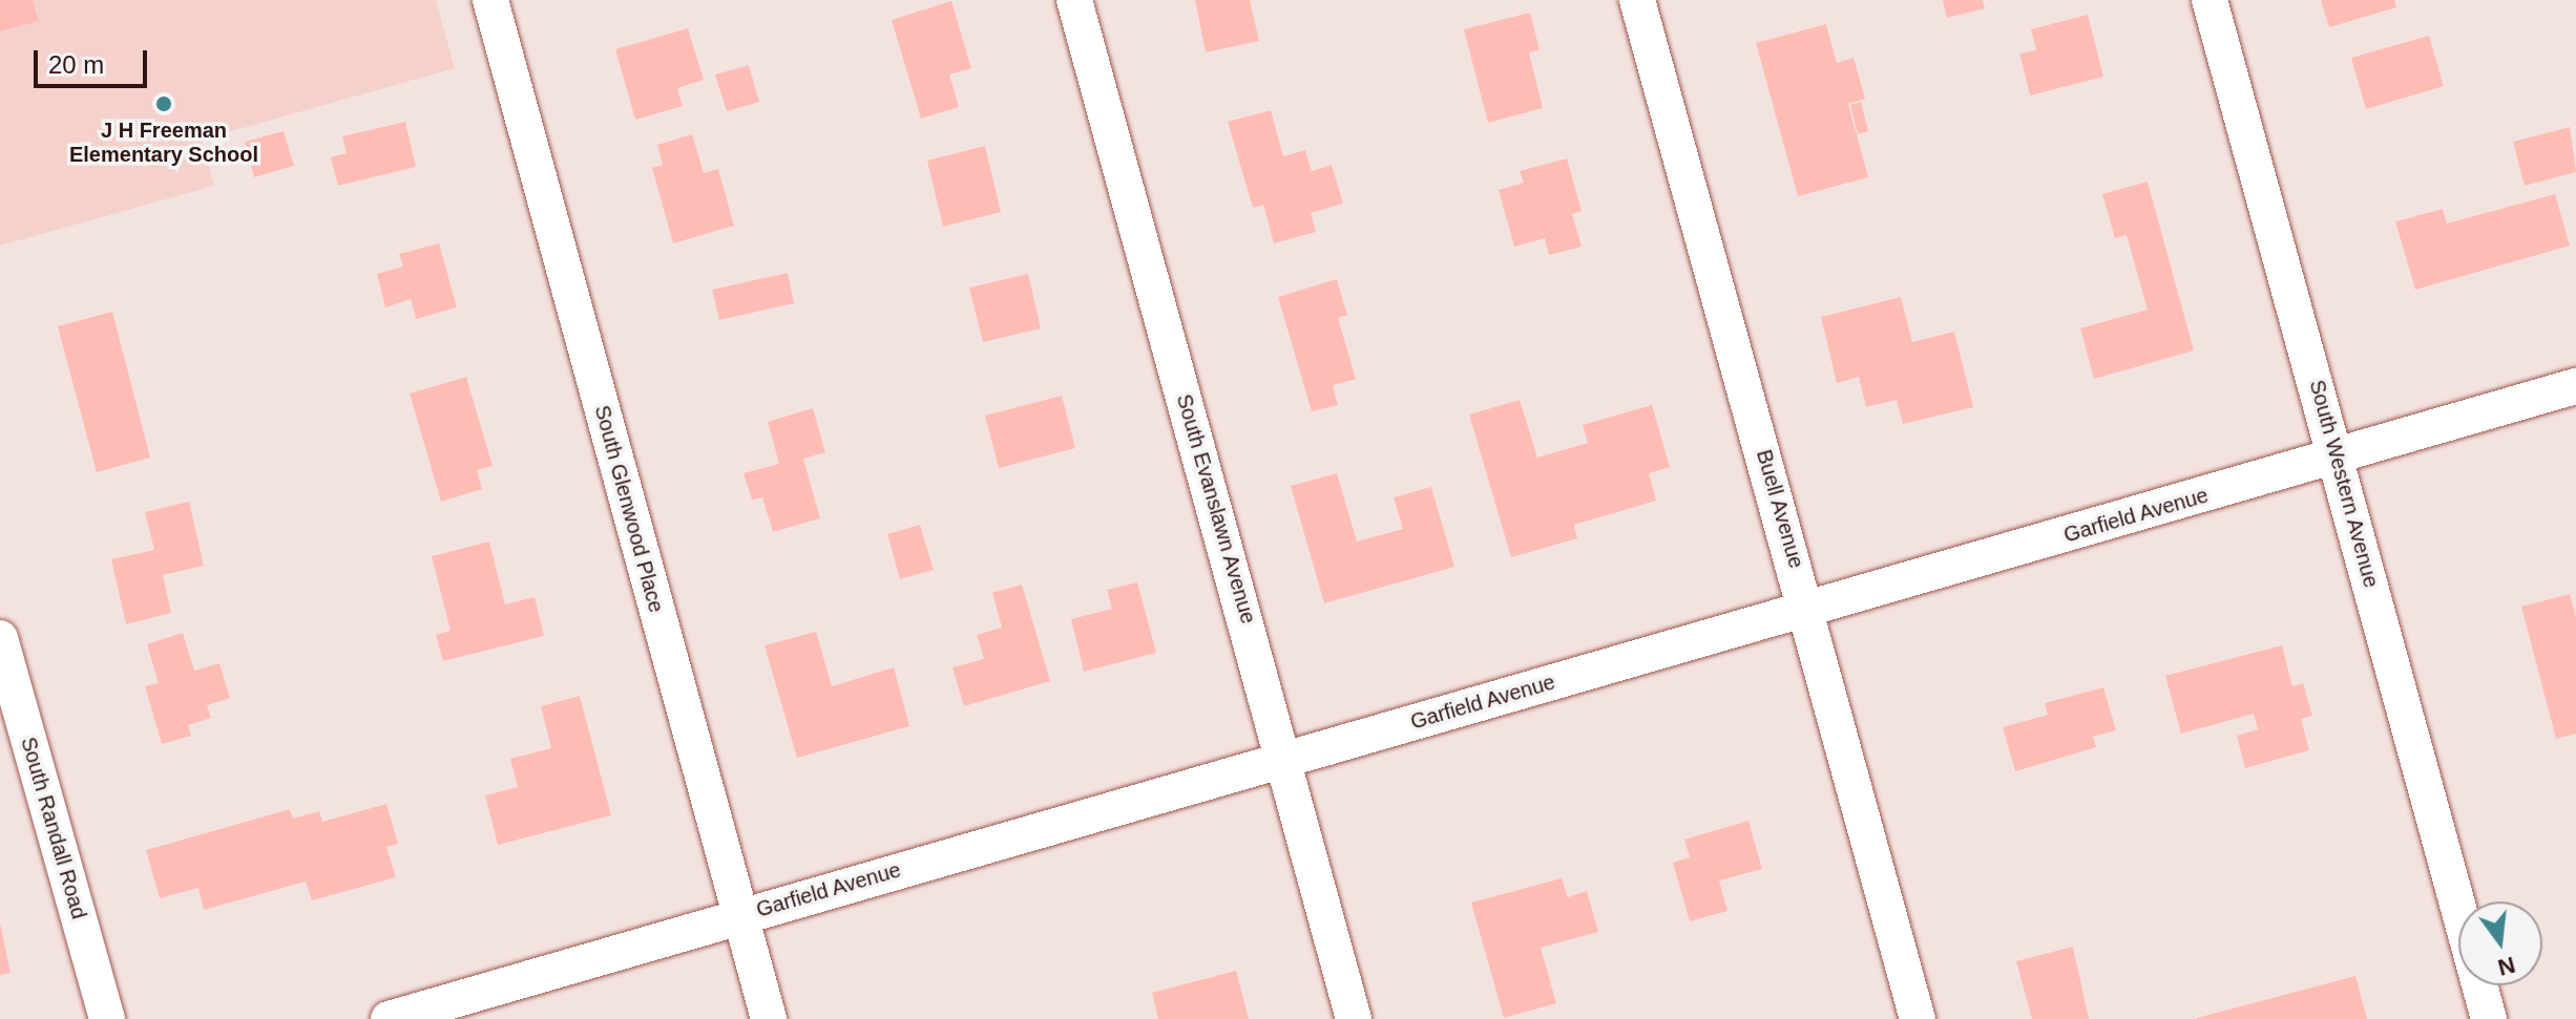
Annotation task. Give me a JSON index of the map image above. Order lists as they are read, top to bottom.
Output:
{
  "streets": {
    "street": [
      "South Western Avenue",
      "South Glenwood Place",
      "South Evanslawn Avenue",
      "Buell Avenue",
      "Garfield Avenue",
      "South Randall Road"
    ]
  },
  "crossings": [
    ["South Western Avenue", "Garfield Avenue"],
    ["South Glenwood Place", "Garfield Avenue"],
    ["South Evanslawn Avenue", "Garfield Avenue"],
    ["Buell Avenue", "Garfield Avenue"]
  ],
  "places": ["J H Freeman Elementary School"],
  "scale_bar": "20 m",
  "north": "bottom"
}
